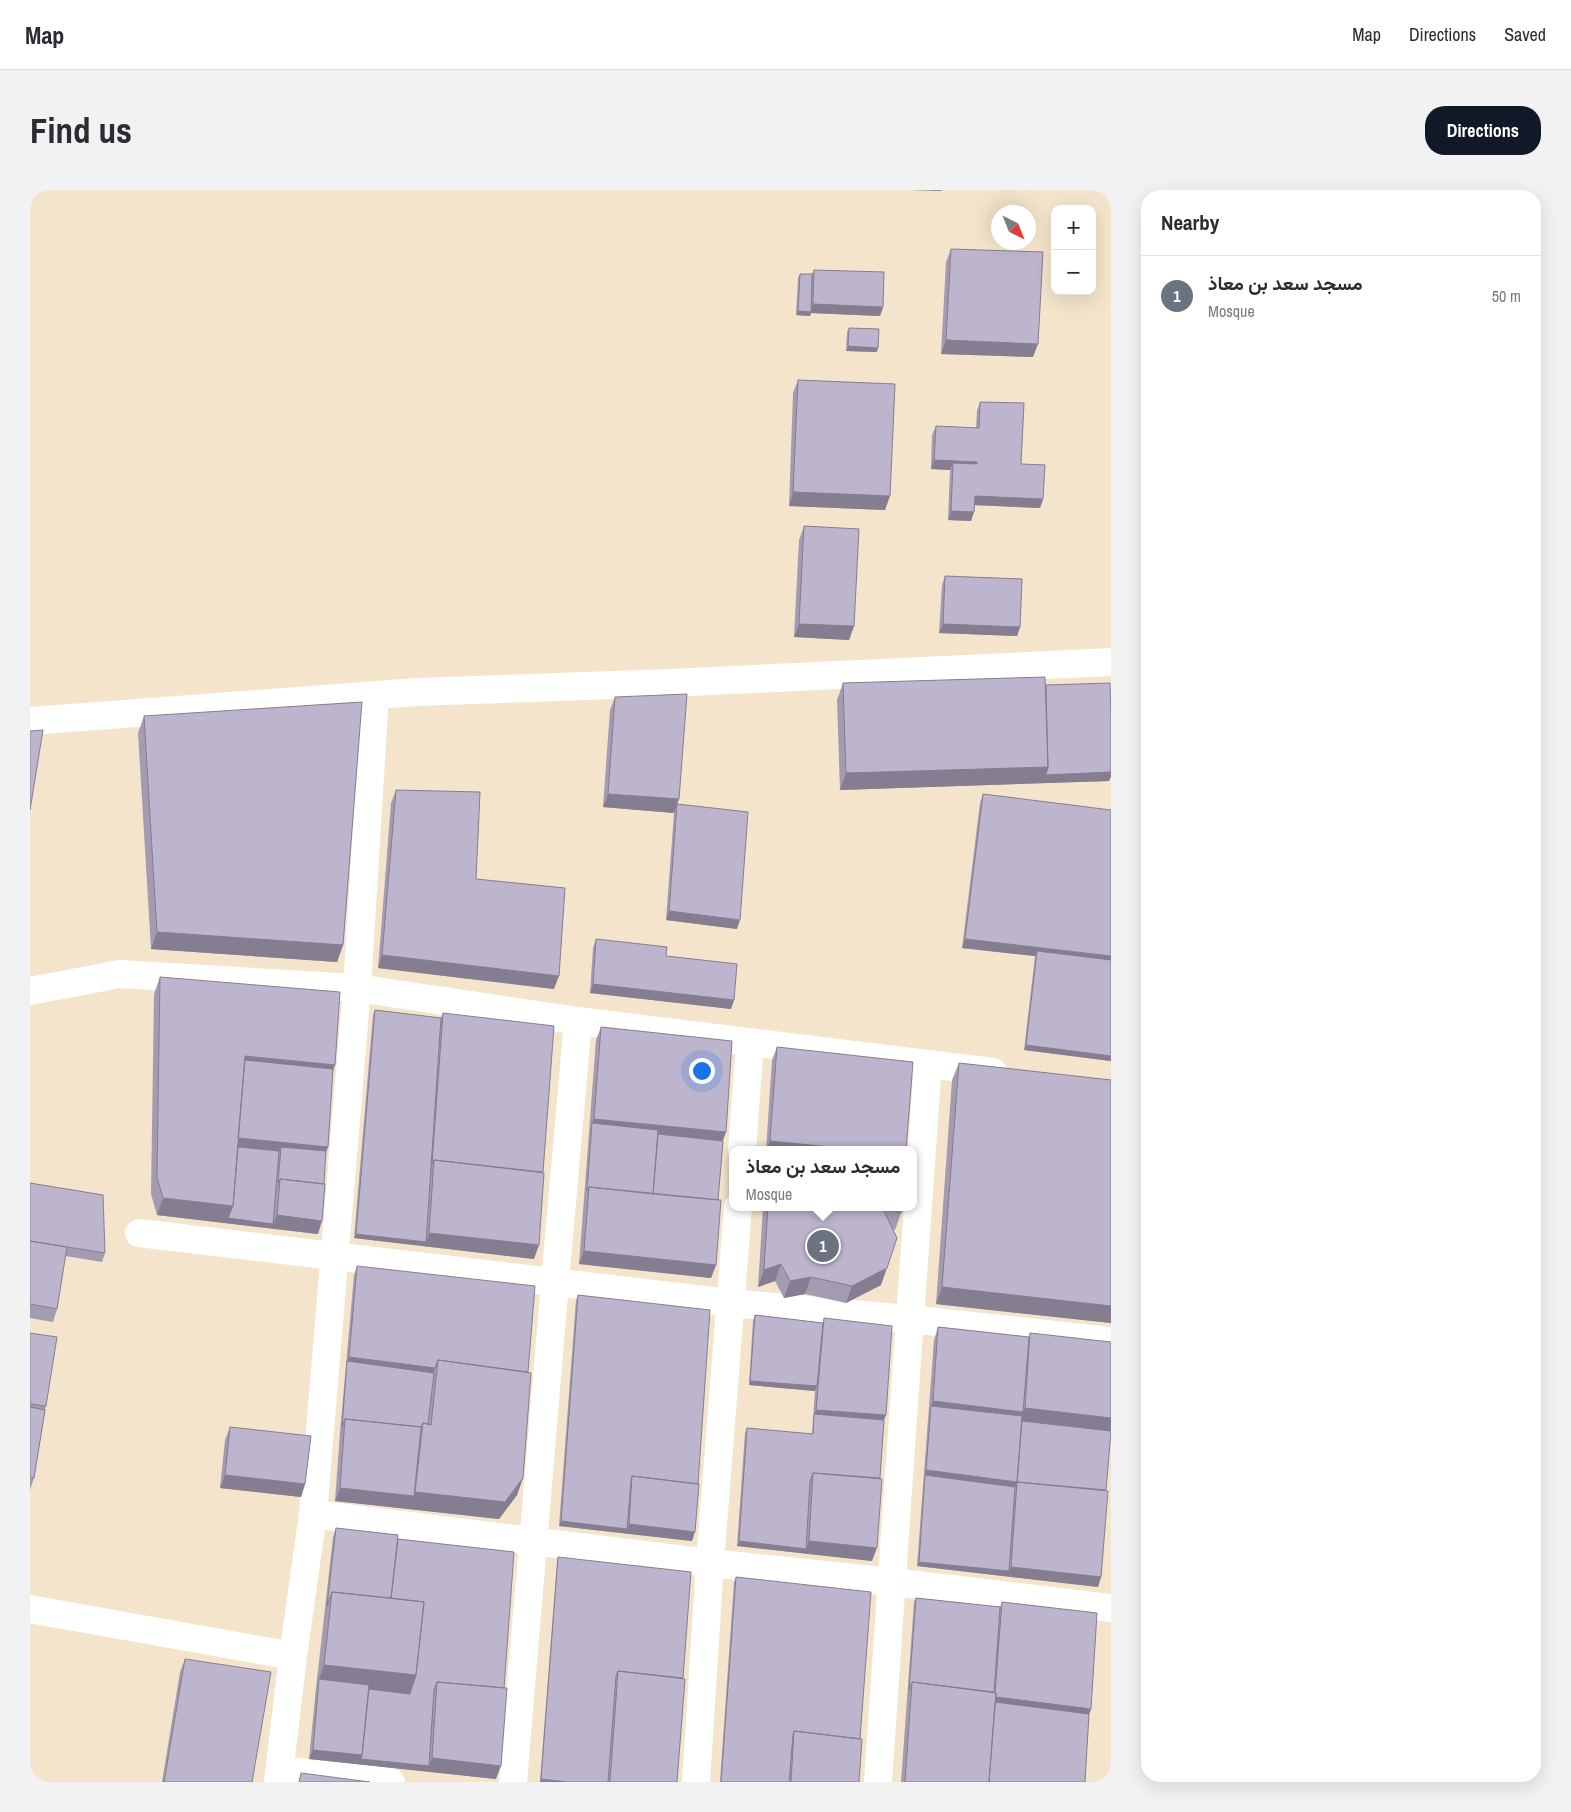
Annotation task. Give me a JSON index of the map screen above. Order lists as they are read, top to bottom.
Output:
{
  "north": "bottom right",
  "page": {
    "header": "Map",
    "nav": ["Map", "Directions", "Saved"],
    "buttons": "Directions",
    "title": "Find us",
    "heading": "Nearby",
    "map_buttons": ["+", "−"],
    "list": [
      {
        "mark": "1",
        "name": "مسجد سعد بن معاذ",
        "note": "Mosque",
        "value": "50 m"
      }
    ],
    "popup": ["مسجد سعد بن معاذ", "Mosque"],
    "pins": "1"
  }
}
